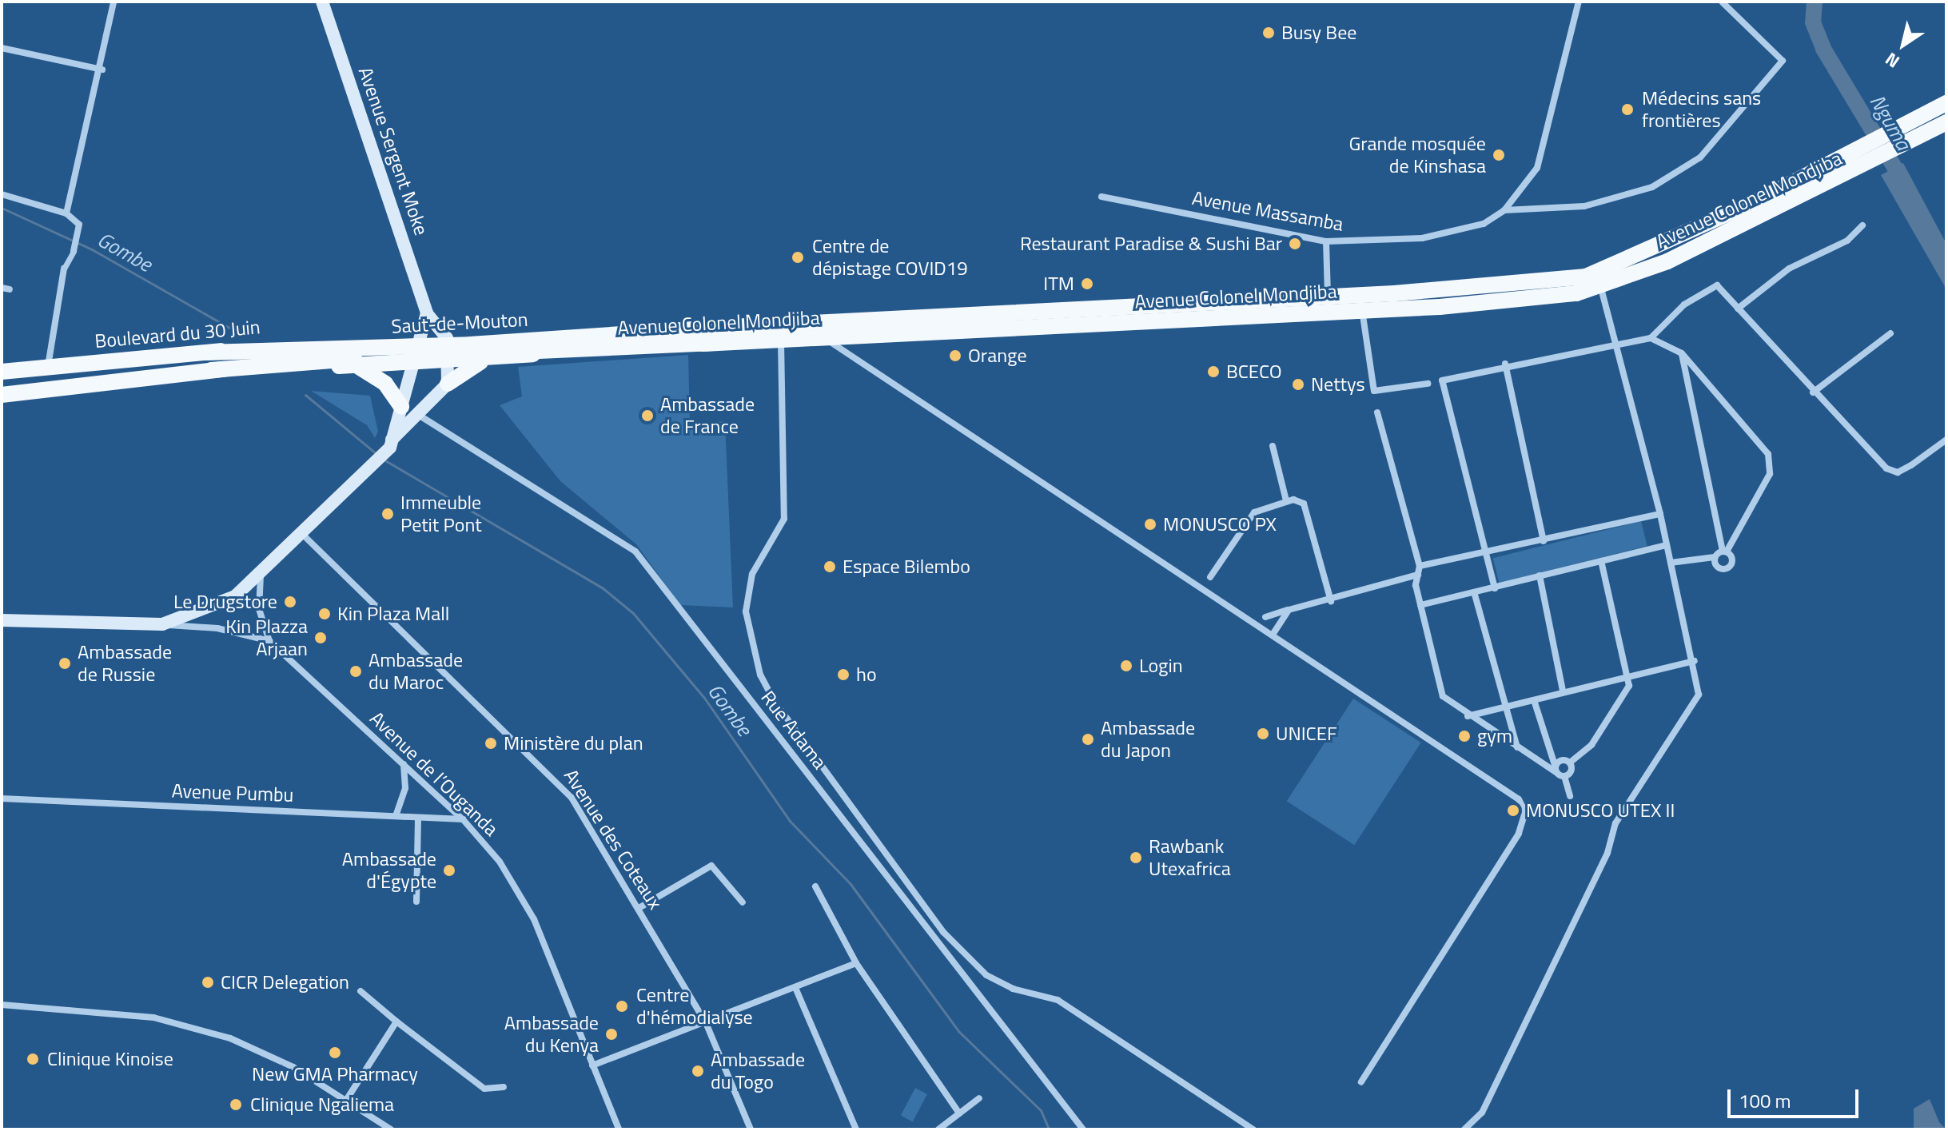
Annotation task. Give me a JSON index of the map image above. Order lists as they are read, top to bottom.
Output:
{
  "streets": {
    "main road": [
      "Avenue Sergent Moke",
      "Avenue Colonel Mondjiba",
      "Saut-de-Mouton",
      "Boulevard du 30 Juin"
    ],
    "street": [
      "Avenue Massamba",
      "Rue Adama",
      "Avenue de l’Ouganda",
      "Avenue Pumbu",
      "Avenue des Coteaux"
    ]
  },
  "crossings": [
    ["Avenue Colonel Mondjiba", "Saut-de-Mouton"],
    ["Avenue Colonel Mondjiba", "Boulevard du 30 Juin"],
    ["Saut-de-Mouton", "Boulevard du 30 Juin"],
    ["Avenue de l’Ouganda", "Avenue Pumbu"]
  ],
  "water": ["Nguma", "Gombe"],
  "places": [
    "Busy Bee",
    "Médecins sans frontières",
    "Grande mosquée de Kinshasa",
    "Restaurant Paradise & Sushi Bar",
    "Centre de dépistage COVID19",
    "ITM",
    "Orange",
    "BCECO",
    "Nettys",
    "Ambassade de France",
    "Immeuble Petit Pont",
    "MONUSCO PX",
    "Espace Bilembo",
    "Le Drugstore",
    "Kin Plaza Mall",
    "Kin Plazza Arjaan",
    "Ambassade de Russie",
    "Login",
    "Ambassade du Maroc",
    "ho",
    "UNICEF",
    "gym",
    "Ambassade du Japon",
    "Ministère du plan",
    "MONUSCO UTEX II",
    "Rawbank Utexafrica",
    "Ambassade d'Égypte",
    "CICR Delegation",
    "Centre d'hémodialyse",
    "Ambassade du Kenya",
    "New GMA Pharmacy",
    "Clinique Kinoise",
    "Ambassade du Togo",
    "Clinique Ngaliema"
  ],
  "scale_bar": "100 m",
  "north": "bottom left"
}
